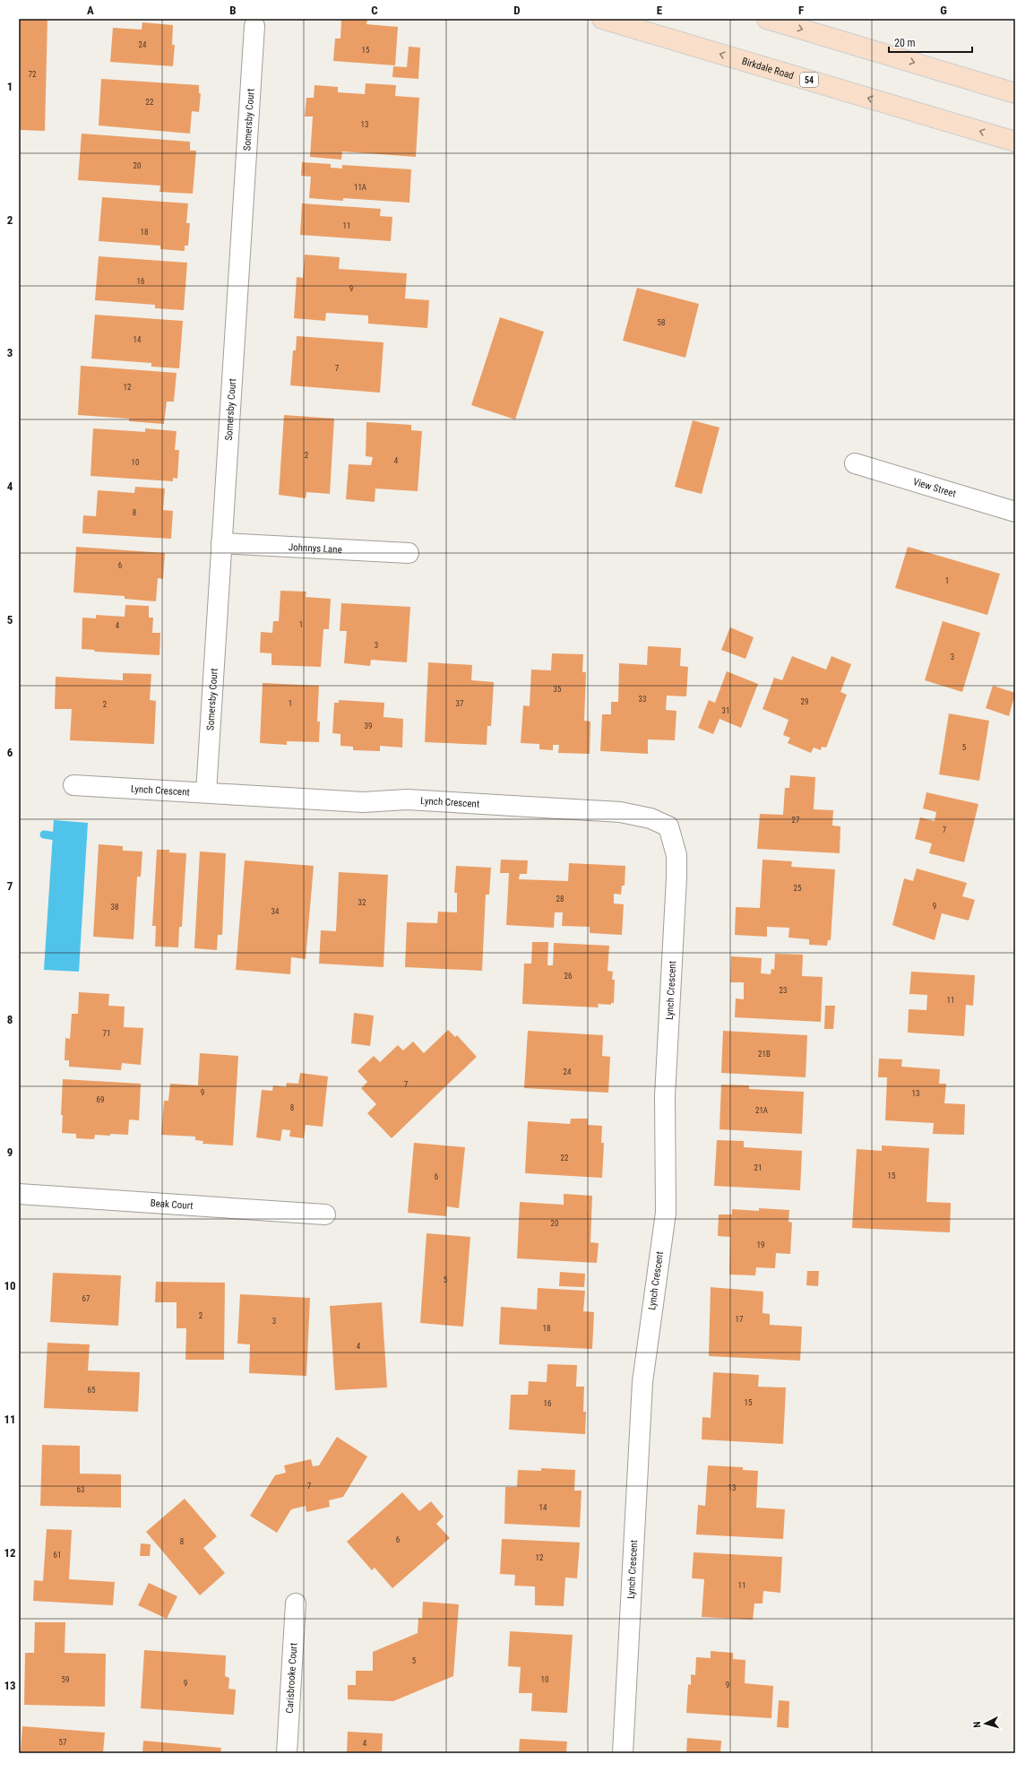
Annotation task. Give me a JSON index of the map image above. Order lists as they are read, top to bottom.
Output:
{
  "streets": {
    "main road": ["Birkdale Road", "54"],
    "street": [
      "Somersby Court",
      "View Street",
      "Johnnys Lane",
      "Lynch Crescent",
      "Beak Court",
      "Carisbrooke Court"
    ]
  },
  "crossings": [
    ["Somersby Court", "Johnnys Lane"],
    ["Somersby Court", "Lynch Crescent"]
  ],
  "house_numbers": [
    "24",
    "15",
    "72",
    "22",
    "13",
    "20",
    "11A",
    "11",
    "18",
    "16",
    "9",
    "58",
    "14",
    "7",
    "12",
    "2",
    "4",
    "10",
    "8",
    "6",
    "1",
    "1",
    "4",
    "3",
    "3",
    "35",
    "33",
    "29",
    "1",
    "37",
    "2",
    "31",
    "39",
    "5",
    "27",
    "7",
    "25",
    "28",
    "32",
    "9",
    "38",
    "34",
    "26",
    "23",
    "11",
    "71",
    "21B",
    "24",
    "7",
    "9",
    "13",
    "69",
    "8",
    "21A",
    "22",
    "21",
    "15",
    "6",
    "20",
    "19",
    "5",
    "67",
    "2",
    "17",
    "3",
    "18",
    "4",
    "65",
    "15",
    "16",
    "7",
    "13",
    "63",
    "14",
    "6",
    "8",
    "61",
    "12",
    "11",
    "5",
    "59",
    "10",
    "9",
    "9",
    "57",
    "4"
  ],
  "scale_bar": "20 m",
  "north": "left",
  "grid": {
    "columns": [
      "A",
      "B",
      "C",
      "D",
      "E",
      "F",
      "G"
    ],
    "rows": [
      "1",
      "2",
      "3",
      "4",
      "5",
      "6",
      "7",
      "8",
      "9",
      "10",
      "11",
      "12",
      "13"
    ]
  }
}
